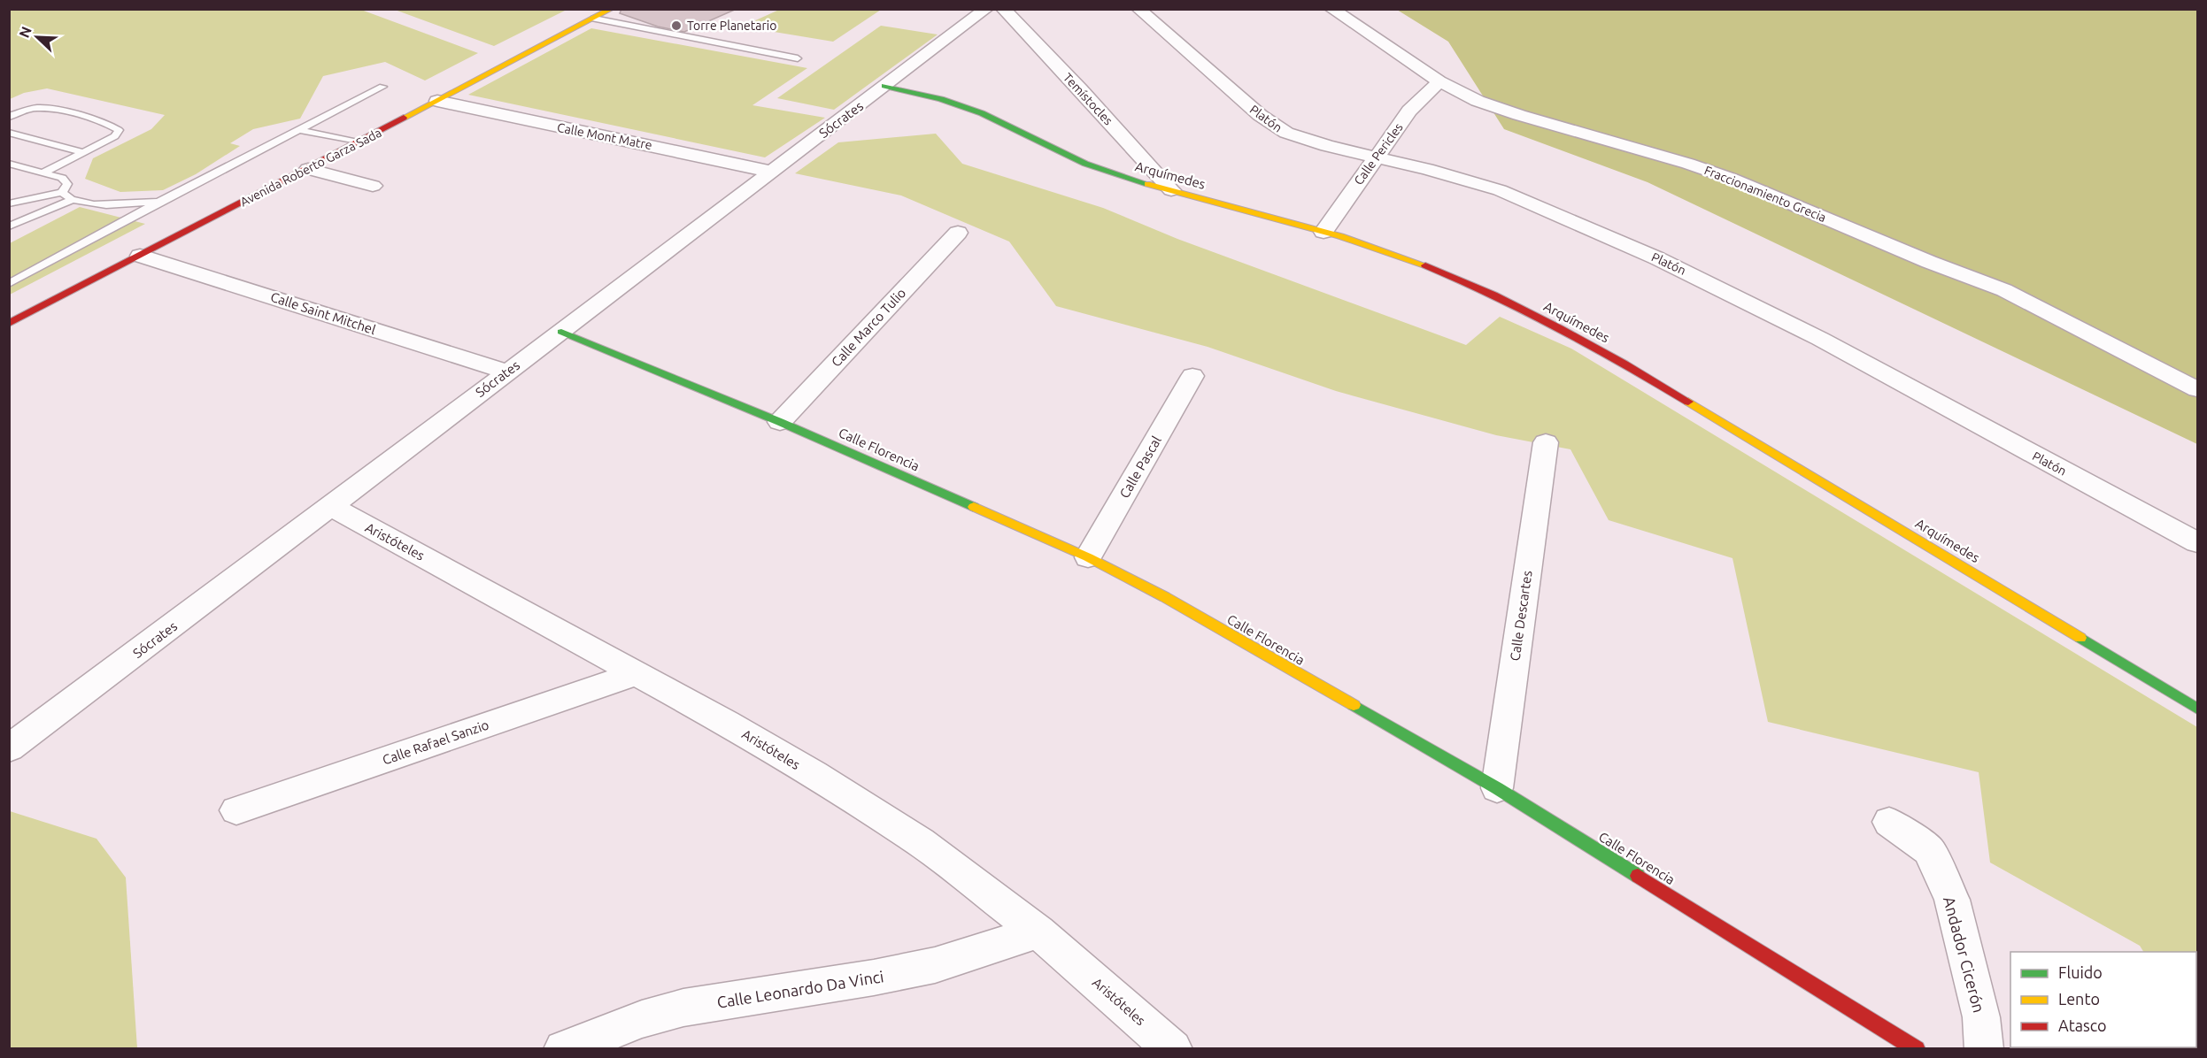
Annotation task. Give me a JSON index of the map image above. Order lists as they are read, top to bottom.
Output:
{
  "streets": {
    "street": [
      "Temístocles",
      "Platón",
      "Sócrates",
      "Calle Mont Matre",
      "Calle Pericles",
      "Avenida Roberto Garza Sada",
      "Arquímedes",
      "Fraccionamiento Grecia",
      "Calle Saint Mitchel",
      "Calle Marco Tulio",
      "Calle Florencia",
      "Calle Pascal",
      "Aristóteles",
      "Calle Descartes",
      "Calle Rafael Sanzio",
      "Andador Cicerón",
      "Calle Leonardo Da Vinci"
    ]
  },
  "crossings": [
    ["Temístocles", "Arquímedes"],
    ["Platón", "Calle Pericles"],
    ["Sócrates", "Calle Mont Matre"],
    ["Sócrates", "Arquímedes"],
    ["Sócrates", "Calle Saint Mitchel"],
    ["Sócrates", "Calle Florencia"],
    ["Sócrates", "Aristóteles"],
    ["Calle Mont Matre", "Avenida Roberto Garza Sada"],
    ["Calle Pericles", "Arquímedes"],
    ["Calle Pericles", "Fraccionamiento Grecia"],
    ["Avenida Roberto Garza Sada", "Calle Saint Mitchel"],
    ["Calle Marco Tulio", "Calle Florencia"],
    ["Calle Florencia", "Calle Pascal"],
    ["Calle Florencia", "Calle Descartes"],
    ["Aristóteles", "Calle Rafael Sanzio"],
    ["Aristóteles", "Calle Leonardo Da Vinci"]
  ],
  "places": ["Torre Planetario"],
  "legend": ["Fluido", "Lento", "Atasco"],
  "north": "top left"
}
